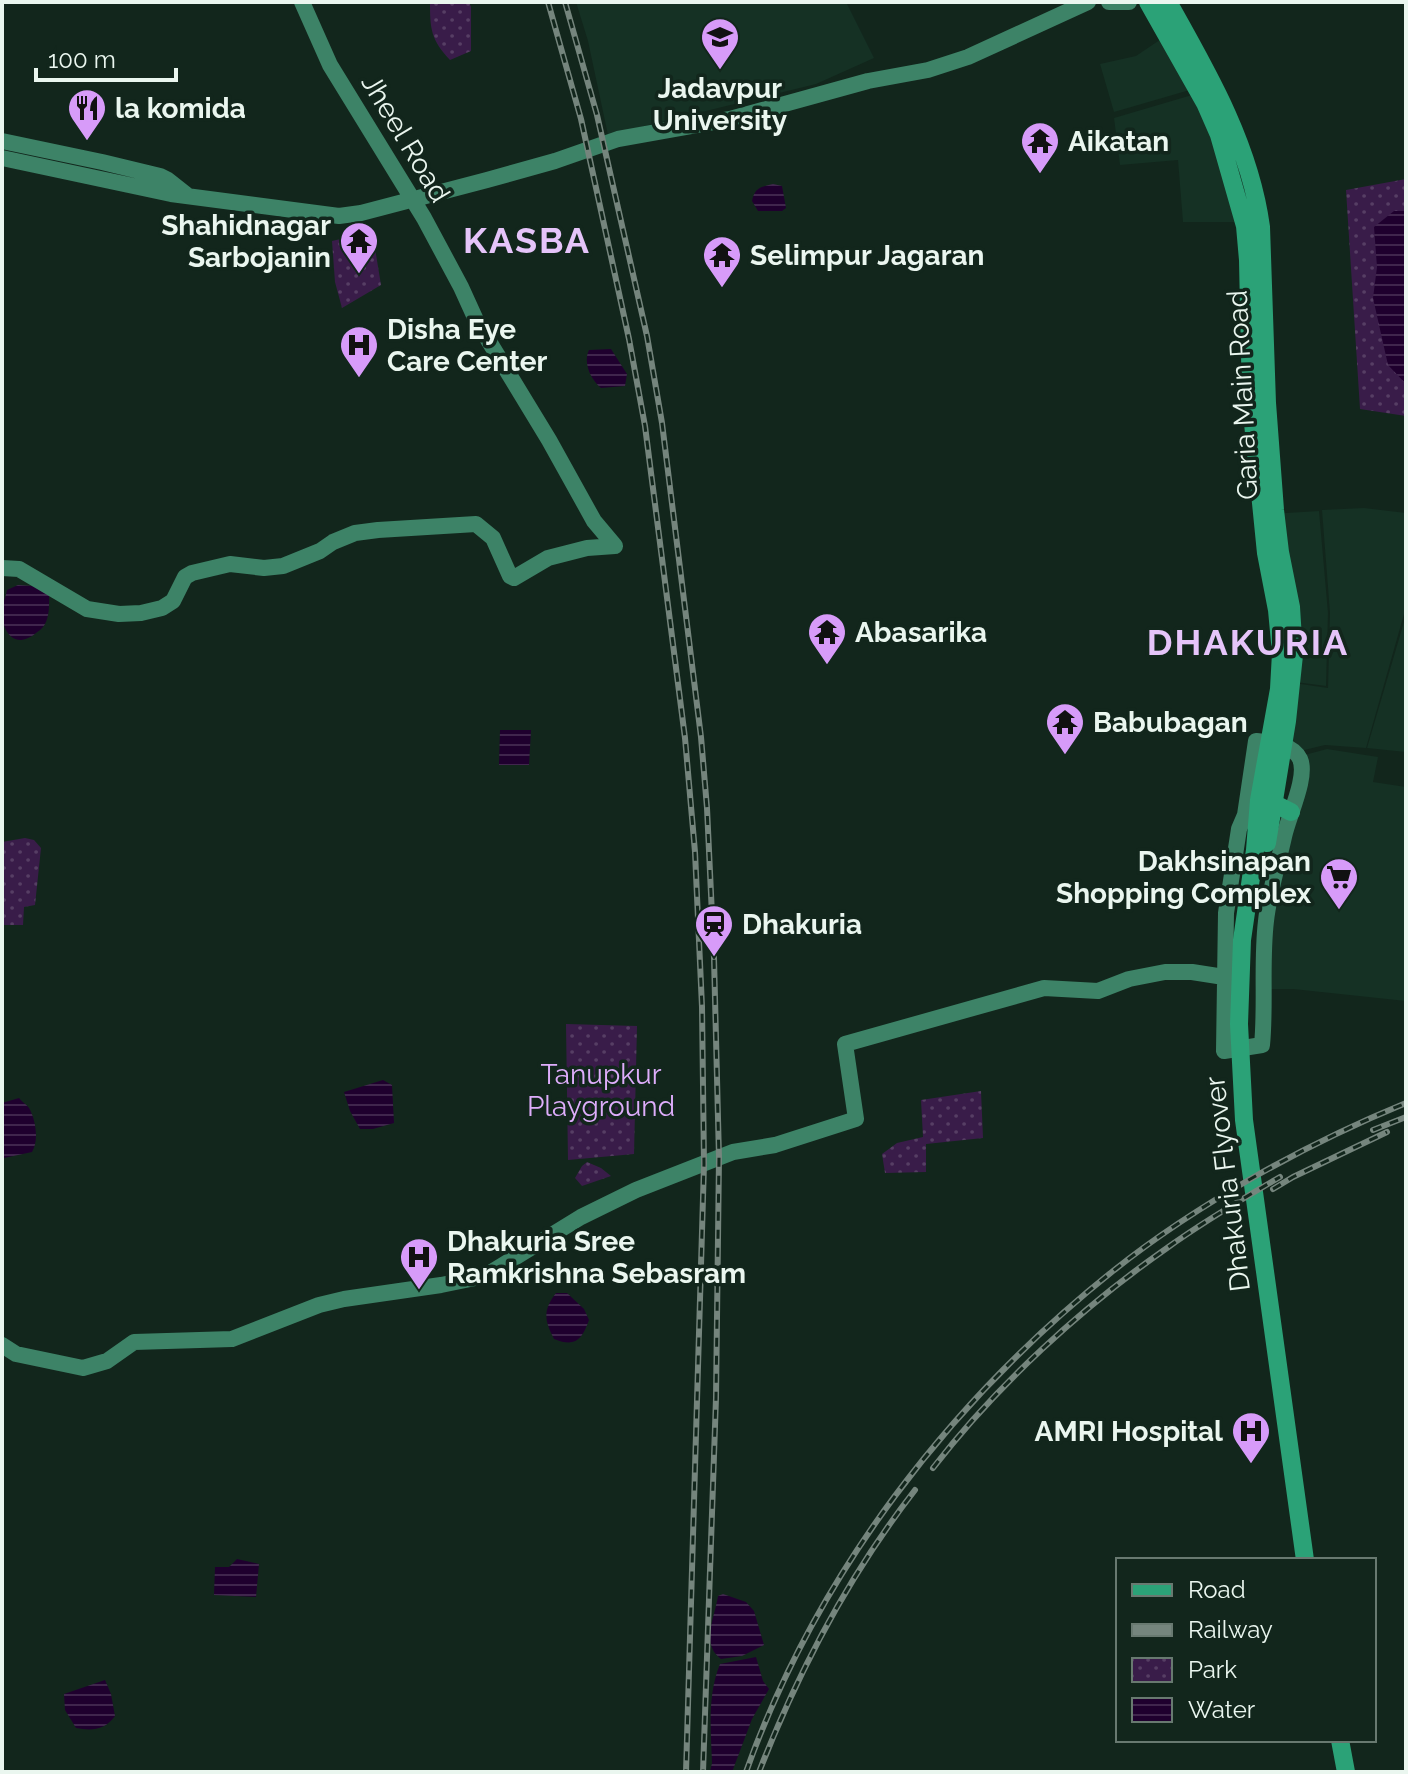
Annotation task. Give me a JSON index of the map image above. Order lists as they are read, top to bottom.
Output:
{
  "streets": {
    "main road": ["Garia Main Road", "Dhakuria Flyover"],
    "street": ["Jheel Road"]
  },
  "crossings": [
    ["Garia Main Road", "Dhakuria Flyover"]
  ],
  "districts": ["KASBA", "DHAKURIA"],
  "parks": ["Tanupkur Playground"],
  "places": {
    "school or university": ["Jadavpur University"],
    "restaurant": ["la komida"],
    "temple": [
      "Aikatan",
      "Shahidnagar Sarbojanin",
      "Selimpur Jagaran",
      "Abasarika",
      "Babubagan"
    ],
    "hospital": ["Disha Eye Care Center", "Dhakuria Sree Ramkrishna Sebasram", "AMRI Hospital"],
    "supermarket": ["Dakhsinapan Shopping Complex"],
    "station": ["Dhakuria"]
  },
  "legend": [
    "Road",
    "Railway",
    "Park",
    "Water"
  ],
  "scale_bar": "100 m"
}
